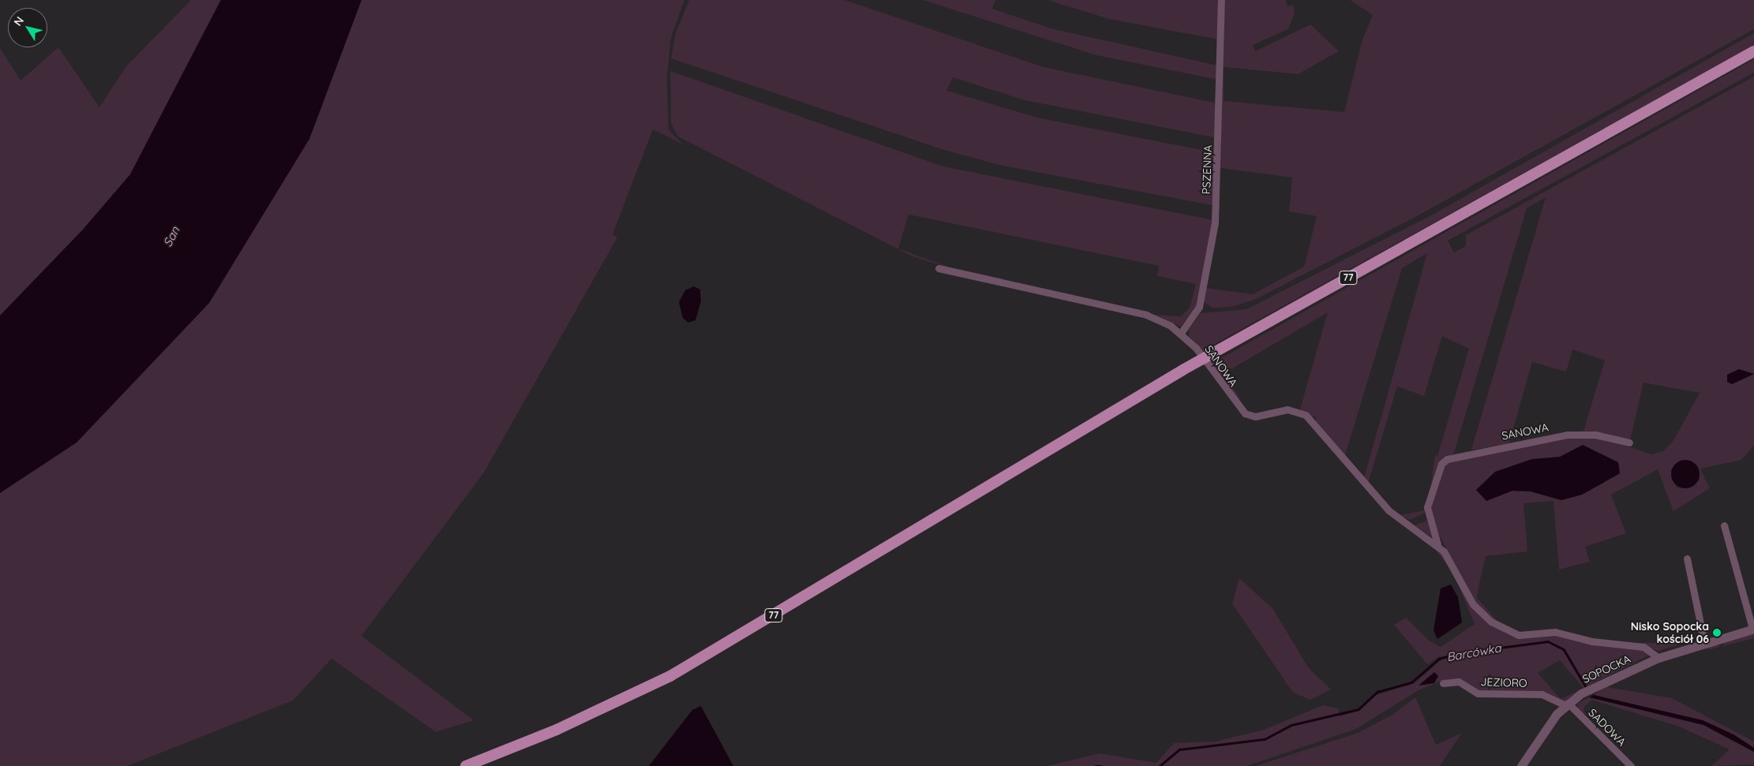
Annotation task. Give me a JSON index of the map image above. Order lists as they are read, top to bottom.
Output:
{
  "streets": {
    "main road": ["77"],
    "street": [
      "PSZENNA",
      "SANOWA",
      "SOPOCKA",
      "JEZIORO",
      "SADOWA"
    ]
  },
  "crossings": [
    ["PSZENNA", "SANOWA"],
    ["SANOWA", "SOPOCKA"],
    ["SOPOCKA", "JEZIORO"],
    ["SOPOCKA", "SADOWA"],
    ["JEZIORO", "SADOWA"]
  ],
  "water": ["San", "Barcówka"],
  "places": ["Nisko Sopocka kościół 06"],
  "north": "top left"
}
